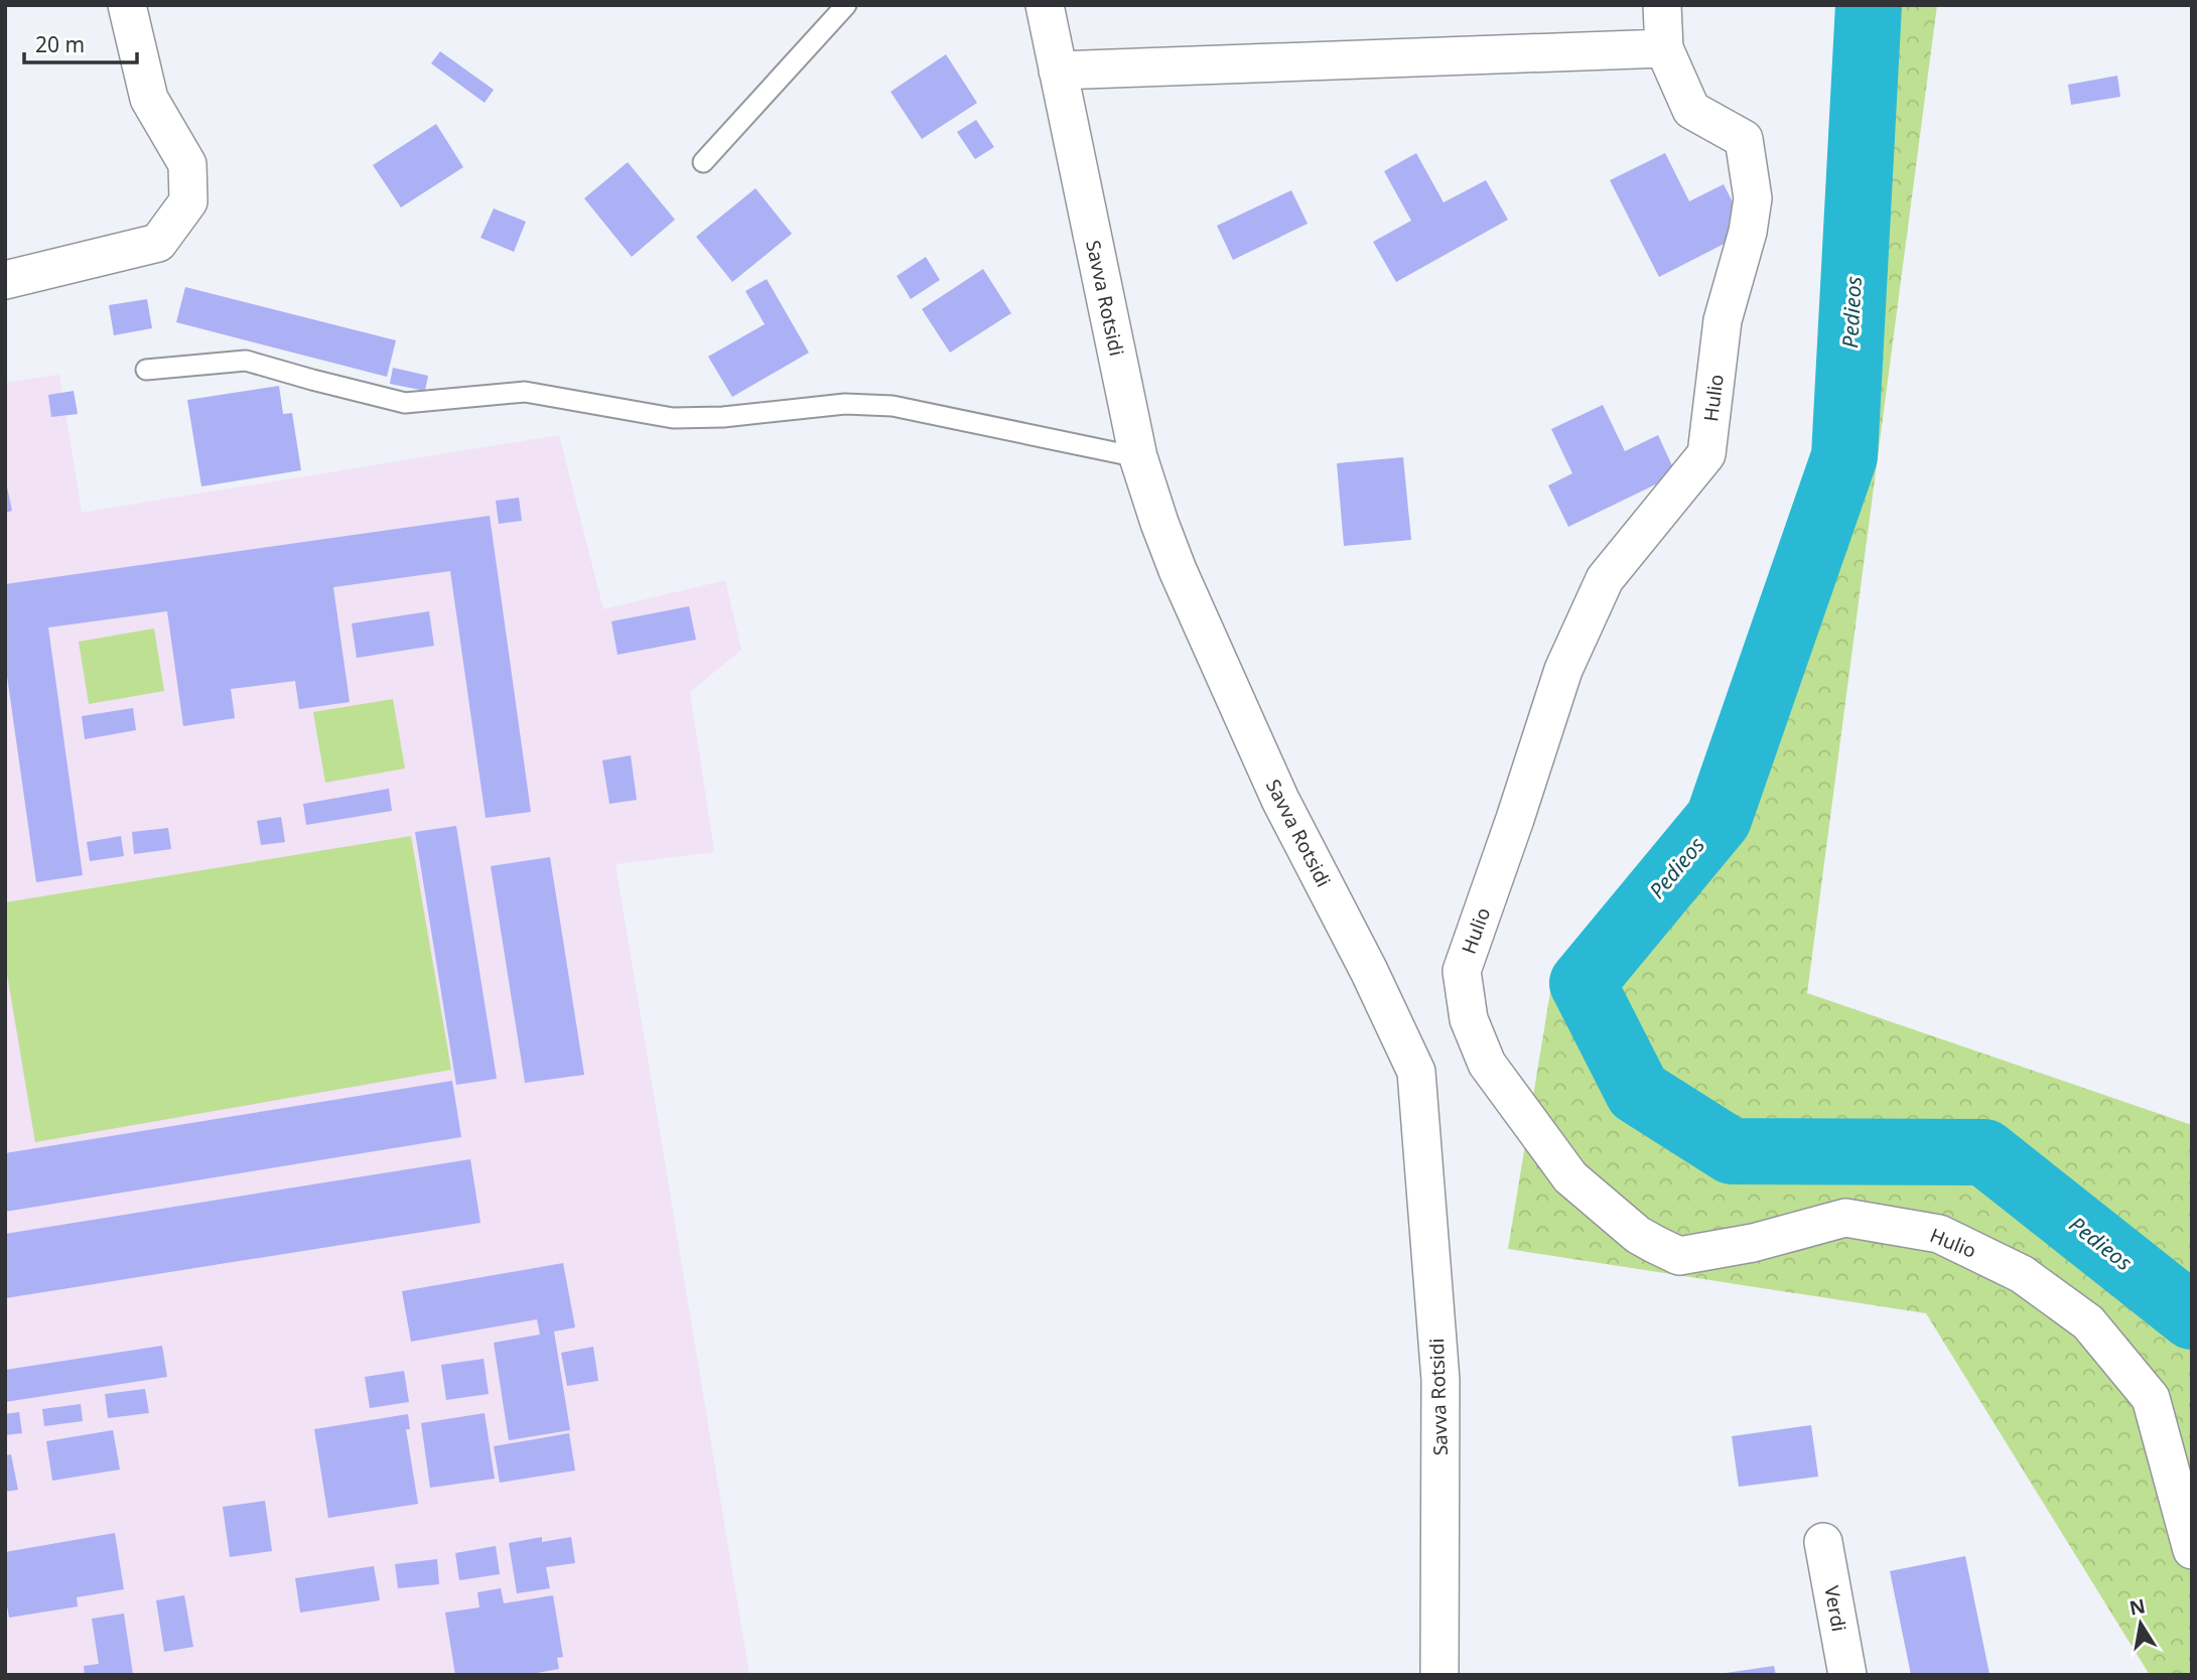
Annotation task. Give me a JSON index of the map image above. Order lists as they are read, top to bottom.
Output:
{
  "streets": {
    "street": ["Savva Rotsidi", "Hulio", "Verdi"]
  },
  "water": ["Pedieos"],
  "scale_bar": "20 m",
  "north": "top"
}
